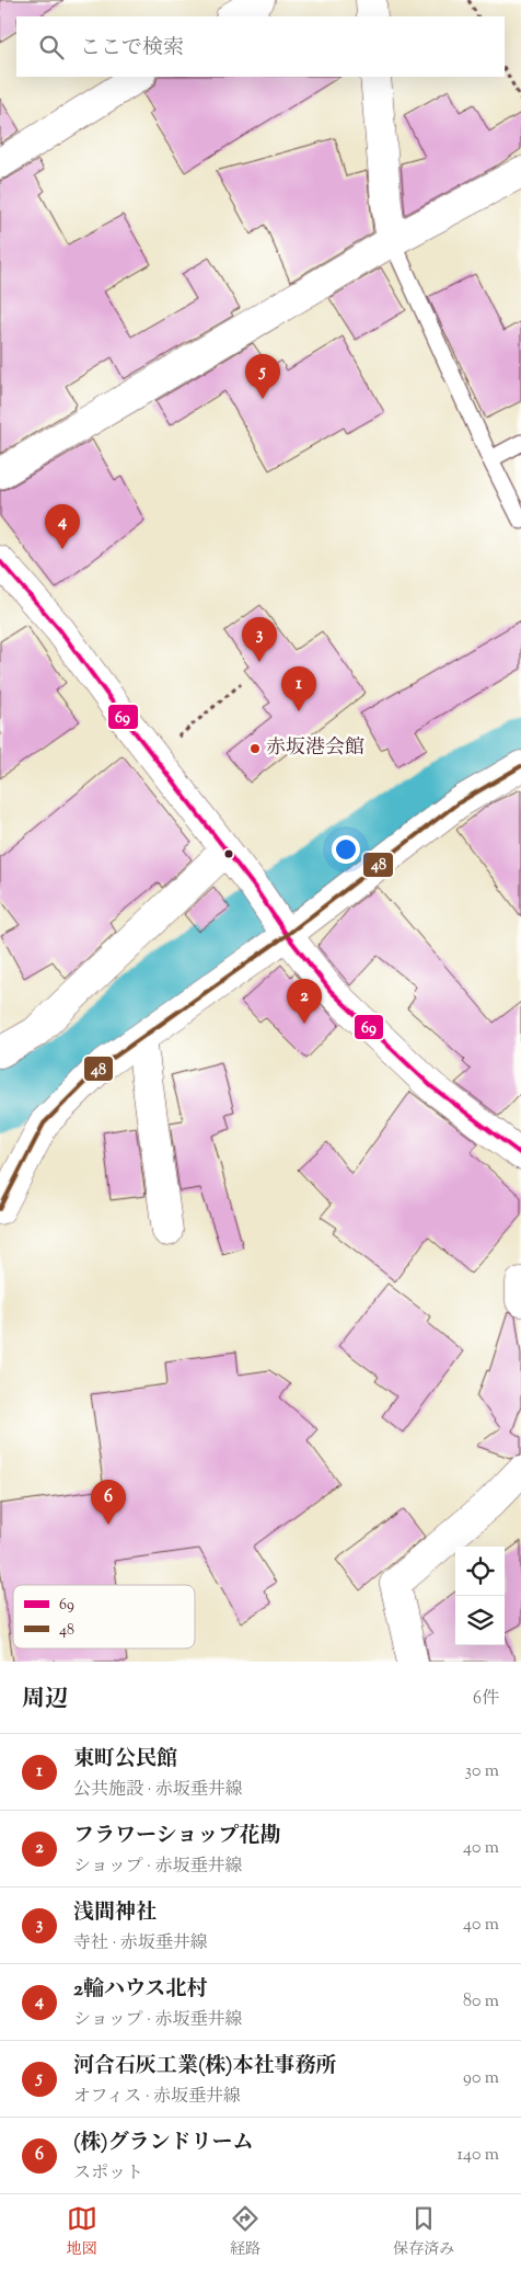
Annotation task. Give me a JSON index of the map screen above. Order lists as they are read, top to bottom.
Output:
{
  "places": ["赤坂港会館"],
  "lines": ["transit line 69", "transit line 48"],
  "legend": ["69", "48"],
  "page": {
    "search": "ここで検索",
    "pins": [
      "5",
      "4",
      "3",
      "1",
      "2",
      "6"
    ],
    "heading": ["周辺", "6件"],
    "list": [
      {
        "mark": "1",
        "name": "東町公民館",
        "note": "公共施設 · 赤坂垂井線",
        "value": "30 m"
      },
      {
        "mark": "2",
        "name": "フラワーショップ花勘",
        "note": "ショップ · 赤坂垂井線",
        "value": "40 m"
      },
      {
        "mark": "3",
        "name": "浅間神社",
        "note": "寺社 · 赤坂垂井線",
        "value": "40 m"
      },
      {
        "mark": "4",
        "name": "2輪ハウス北村",
        "note": "ショップ · 赤坂垂井線",
        "value": "80 m"
      },
      {
        "mark": "5",
        "name": "河合石灰工業(株)本社事務所",
        "note": "オフィス · 赤坂垂井線",
        "value": "90 m"
      },
      {
        "mark": "6",
        "name": "(株)グランドリーム",
        "note": "スポット",
        "value": "140 m"
      }
    ],
    "nav": ["地図", "経路", "保存済み"]
  }
}
